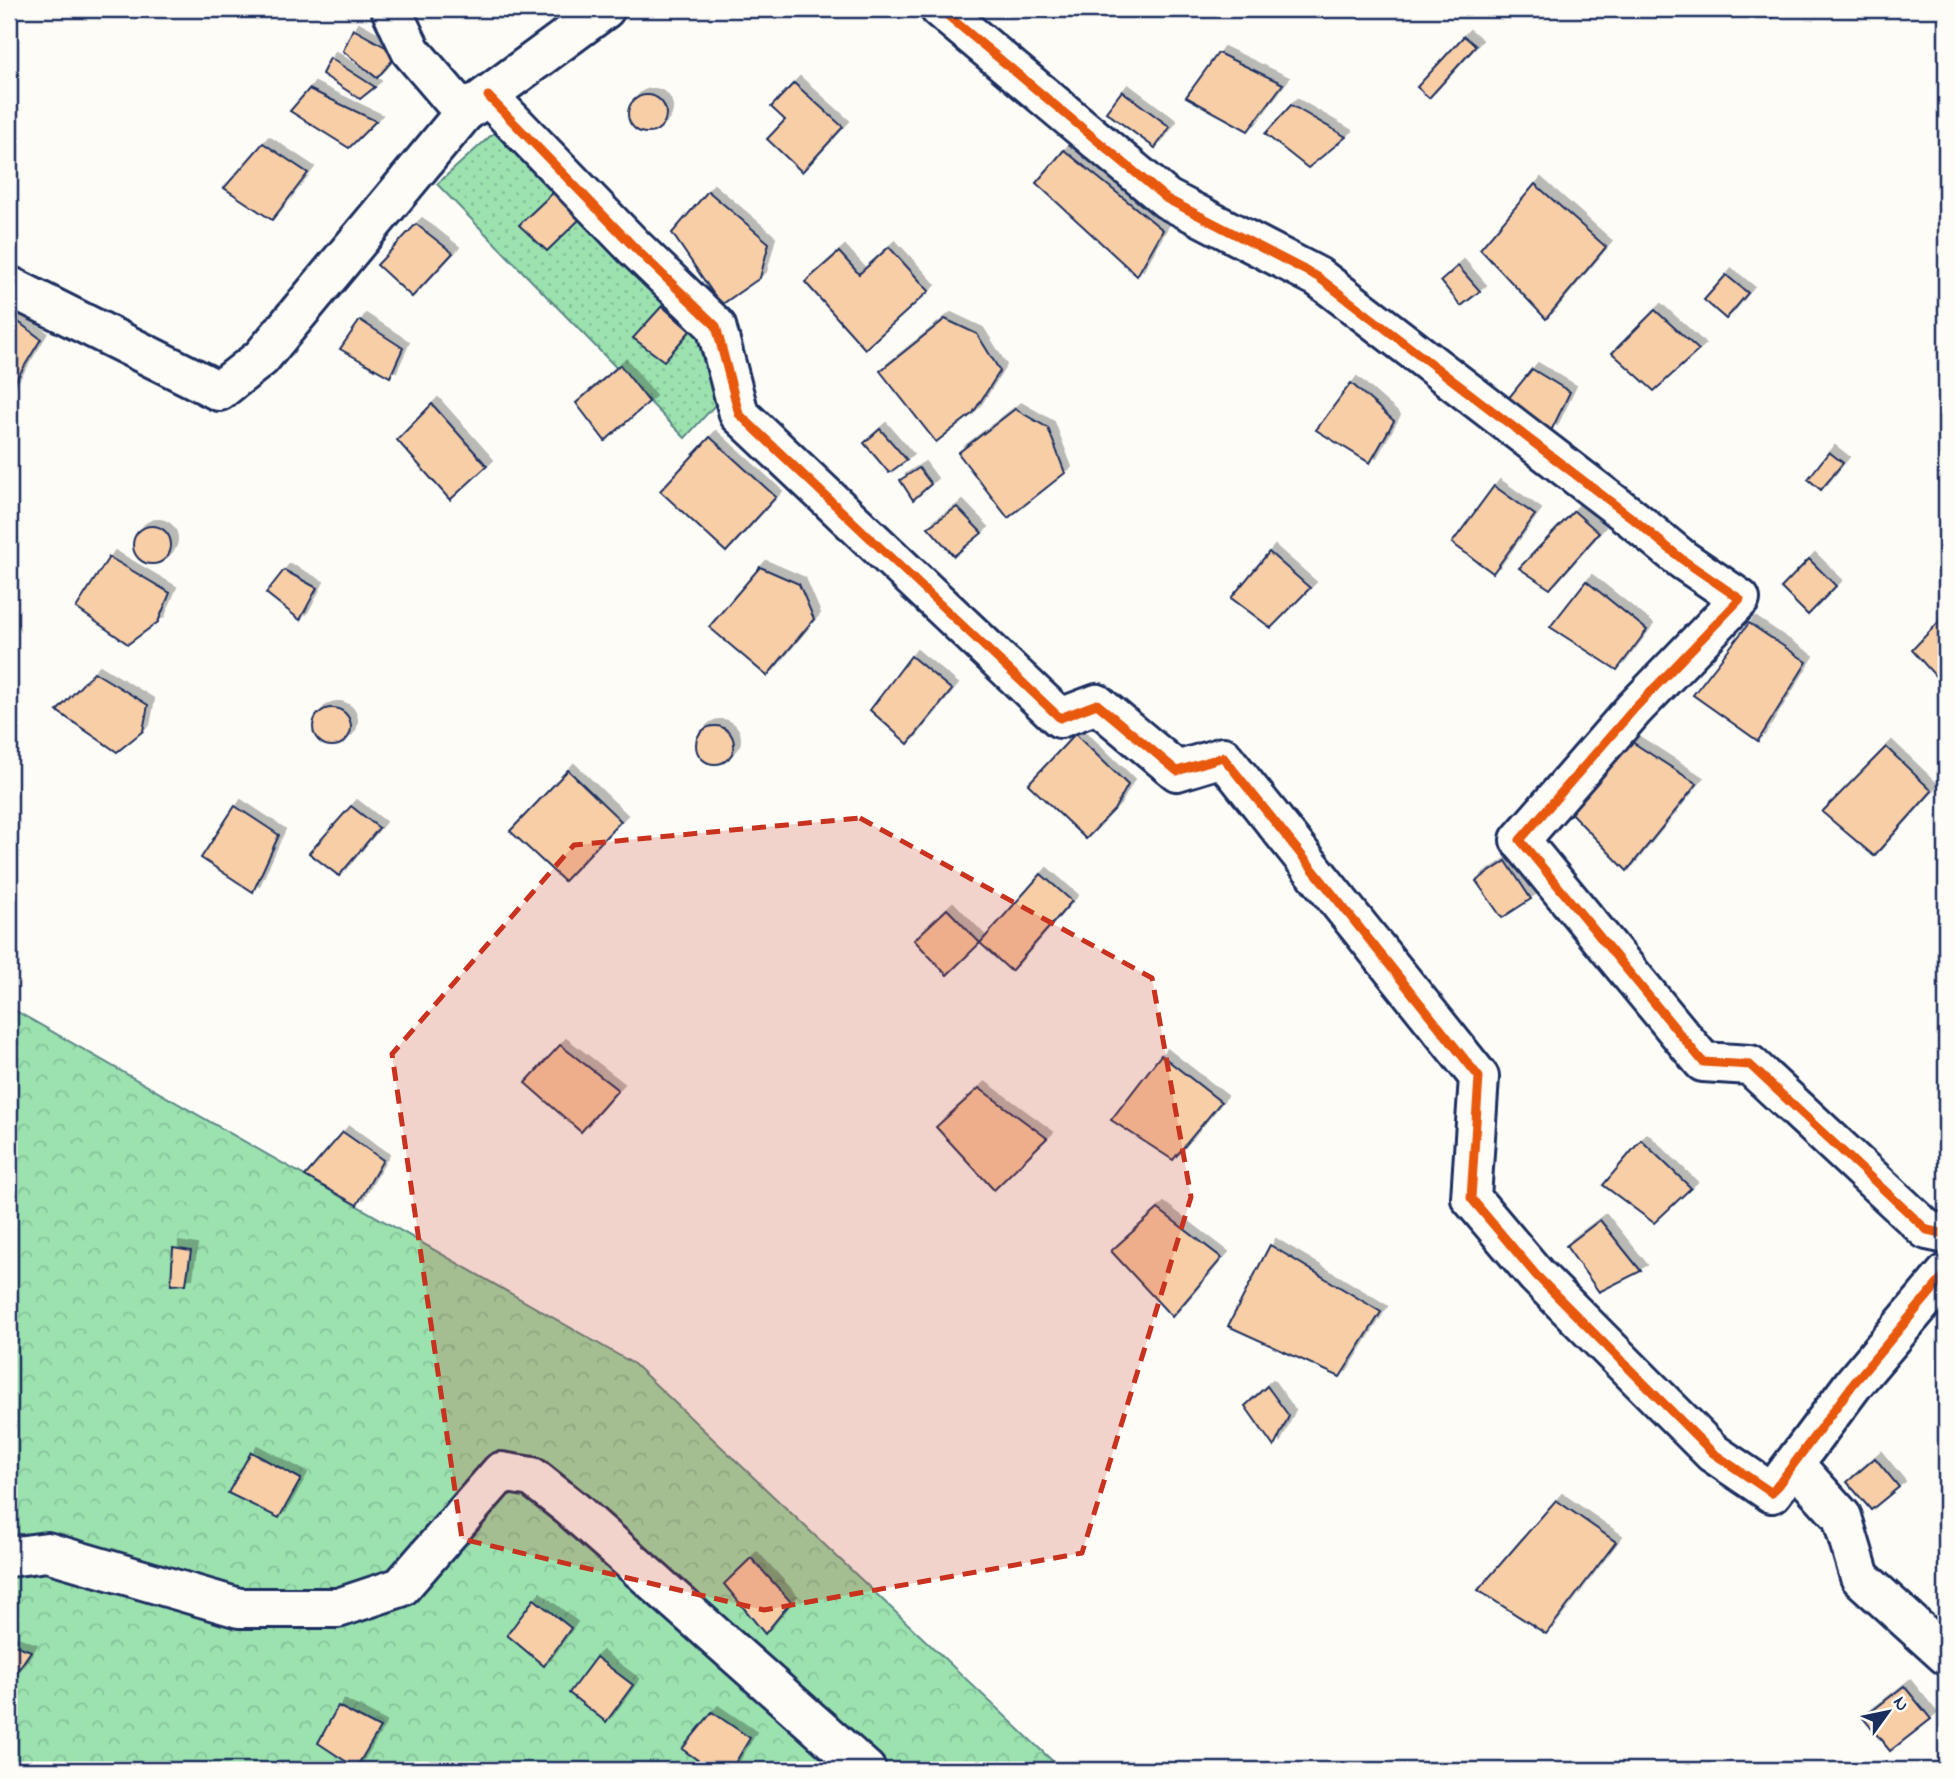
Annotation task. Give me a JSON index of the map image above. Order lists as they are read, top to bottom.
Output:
{
  "north": "top right"
}
